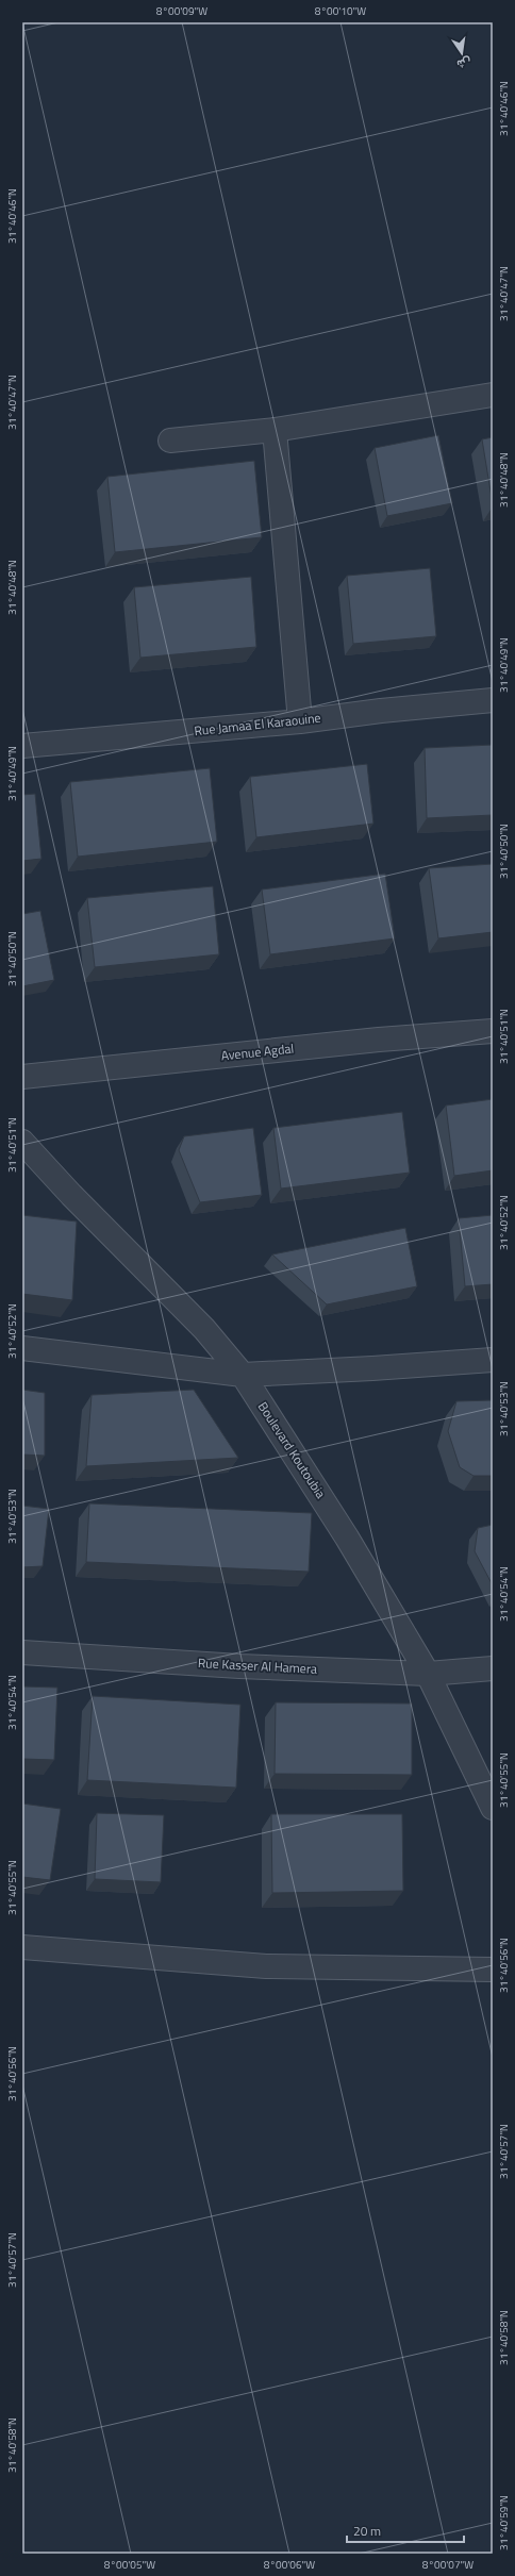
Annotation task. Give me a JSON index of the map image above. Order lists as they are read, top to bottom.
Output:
{
  "streets": {
    "street": [
      "Rue Jamaa El Karaouine",
      "Avenue Agdal",
      "Boulevard Koutoubia",
      "Rue Kasser Al Hamera"
    ]
  },
  "crossings": [
    ["Boulevard Koutoubia", "Rue Kasser Al Hamera"]
  ],
  "scale_bar": "20 m",
  "north": "bottom",
  "coordinates": [
    "8°00'09\"W",
    "8°00'10\"W",
    "31°40'46\"N",
    "31°40'47\"N",
    "31°40'48\"N",
    "31°40'49\"N",
    "31°40'50\"N",
    "31°40'51\"N",
    "31°40'52\"N",
    "31°40'53\"N",
    "31°40'54\"N",
    "31°40'55\"N",
    "31°40'56\"N",
    "31°40'57\"N",
    "31°40'58\"N",
    "31°40'59\"N",
    "8°00'05\"W",
    "8°00'06\"W",
    "8°00'07\"W"
  ]
}
